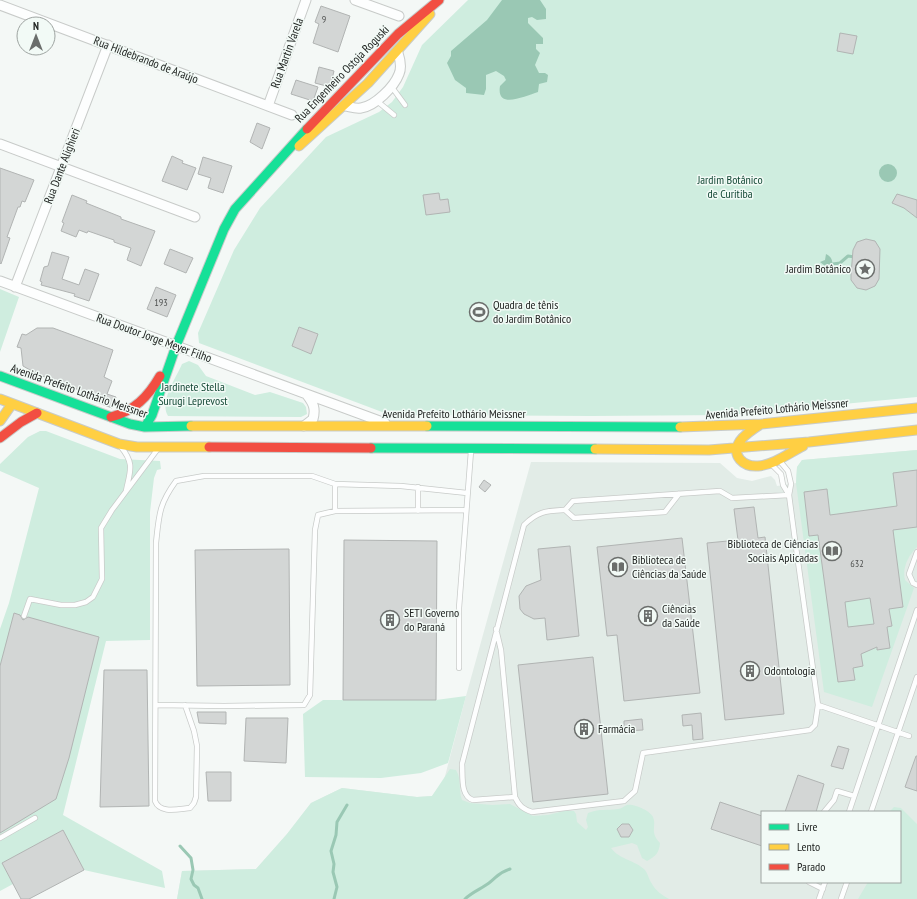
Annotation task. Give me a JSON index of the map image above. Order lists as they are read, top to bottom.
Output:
{
  "streets": {
    "main road": ["Rua Engenheiro Ostoja Roguski", "Avenida Prefeito Lothário Meissner"],
    "street": [
      "Rua Martin Varela",
      "Rua Hildebrando de Araújo",
      "Rua Dante Alighieri",
      "Rua Doutor Jorge Meyer Filho"
    ]
  },
  "crossings": [
    ["Rua Martin Varela", "Rua Hildebrando de Araújo"],
    ["Rua Hildebrando de Araújo", "Rua Dante Alighieri"],
    ["Rua Engenheiro Ostoja Roguski", "Rua Doutor Jorge Meyer Filho"],
    ["Rua Engenheiro Ostoja Roguski", "Avenida Prefeito Lothário Meissner"],
    ["Rua Dante Alighieri", "Rua Doutor Jorge Meyer Filho"],
    ["Rua Doutor Jorge Meyer Filho", "Avenida Prefeito Lothário Meissner"]
  ],
  "parks": ["Jardim Botânico de Curitiba", "Jardinete Stella Surugi Leprevost"],
  "places": {
    "place": ["Jardim Botânico"],
    "sports": ["Quadra de tênis do Jardim Botânico"],
    "library": ["Biblioteca de Ciências Sociais Aplicadas", "Biblioteca de Ciências da Saúde"],
    "building": [
      "Ciências da Saúde",
      "SETI Governo do Paraná",
      "Odontologia",
      "Farmácia"
    ]
  },
  "house_numbers": ["9", "193", "632"],
  "legend": ["Livre", "Lento", "Parado"],
  "north": "top"
}
